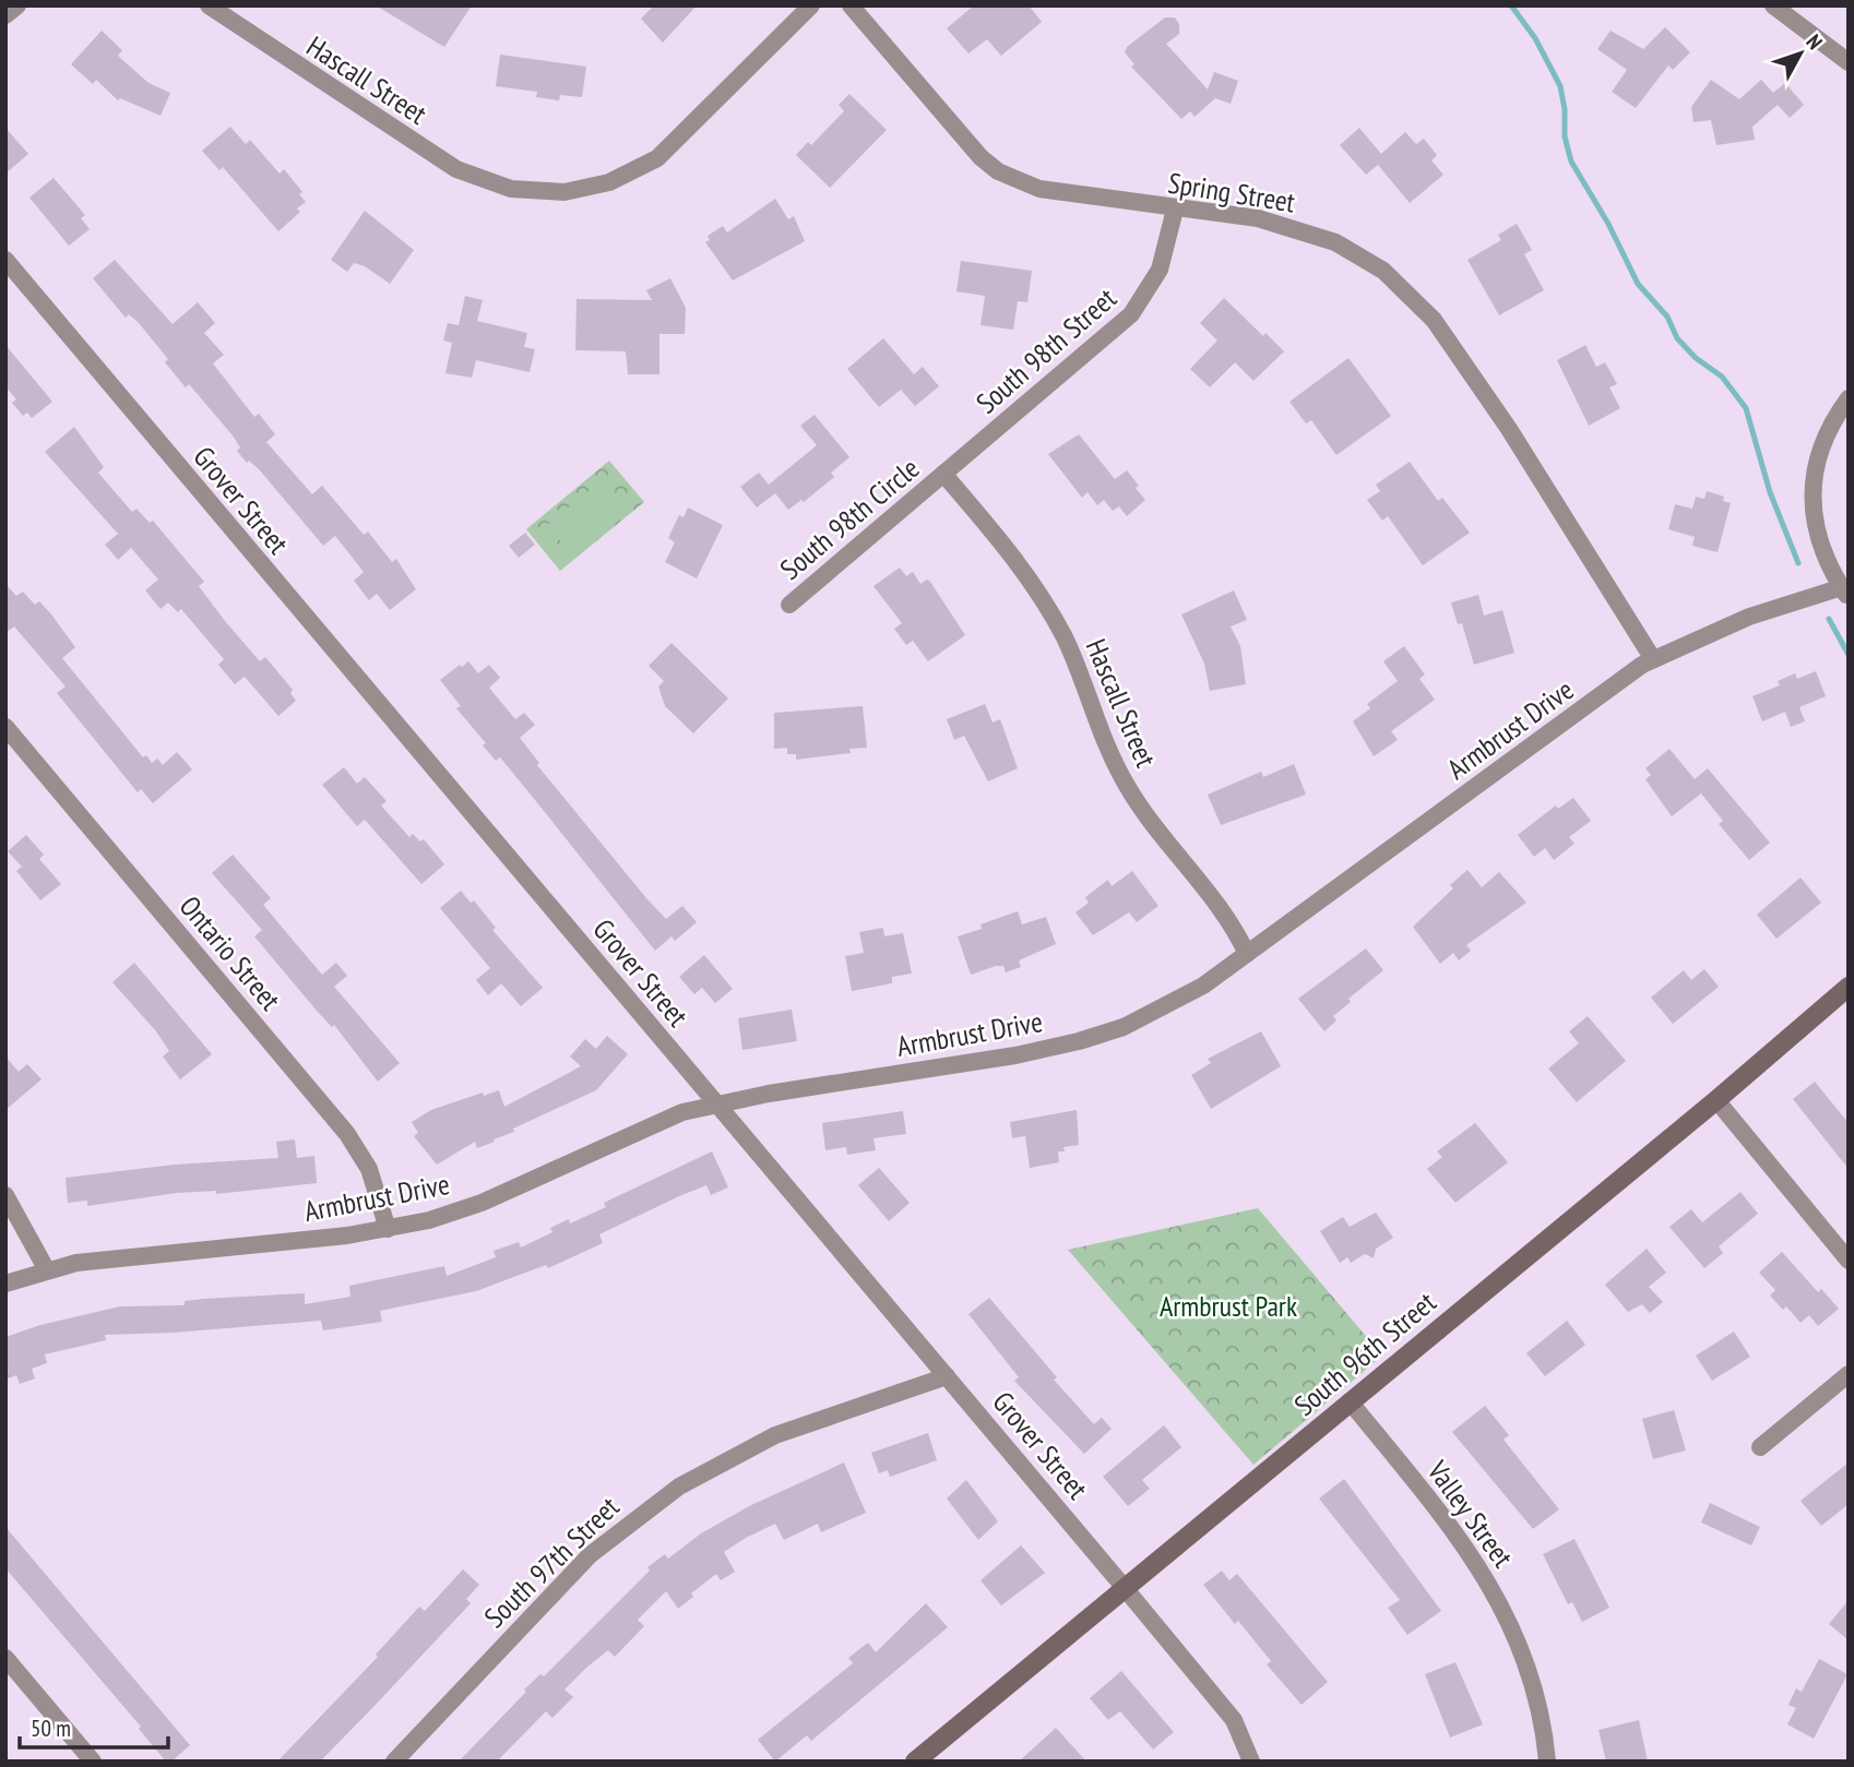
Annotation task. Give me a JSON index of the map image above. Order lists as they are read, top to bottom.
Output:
{
  "streets": {
    "street": [
      "Hascall Street",
      "Spring Street",
      "South 98th Street",
      "Grover Street",
      "South 98th Circle",
      "Armbrust Drive",
      "Ontario Street",
      "South 96th Street",
      "Valley Street",
      "South 97th Street"
    ]
  },
  "crossings": [
    ["Hascall Street", "South 98th Street"],
    ["Hascall Street", "South 98th Circle"],
    ["Hascall Street", "Armbrust Drive"],
    ["Spring Street", "South 98th Street"],
    ["Spring Street", "Armbrust Drive"],
    ["South 98th Street", "South 98th Circle"],
    ["Grover Street", "Armbrust Drive"],
    ["Grover Street", "South 96th Street"],
    ["Grover Street", "South 97th Street"],
    ["Armbrust Drive", "Ontario Street"],
    ["South 96th Street", "Valley Street"]
  ],
  "parks": ["Armbrust Park"],
  "scale_bar": "50 m",
  "north": "top right"
}
